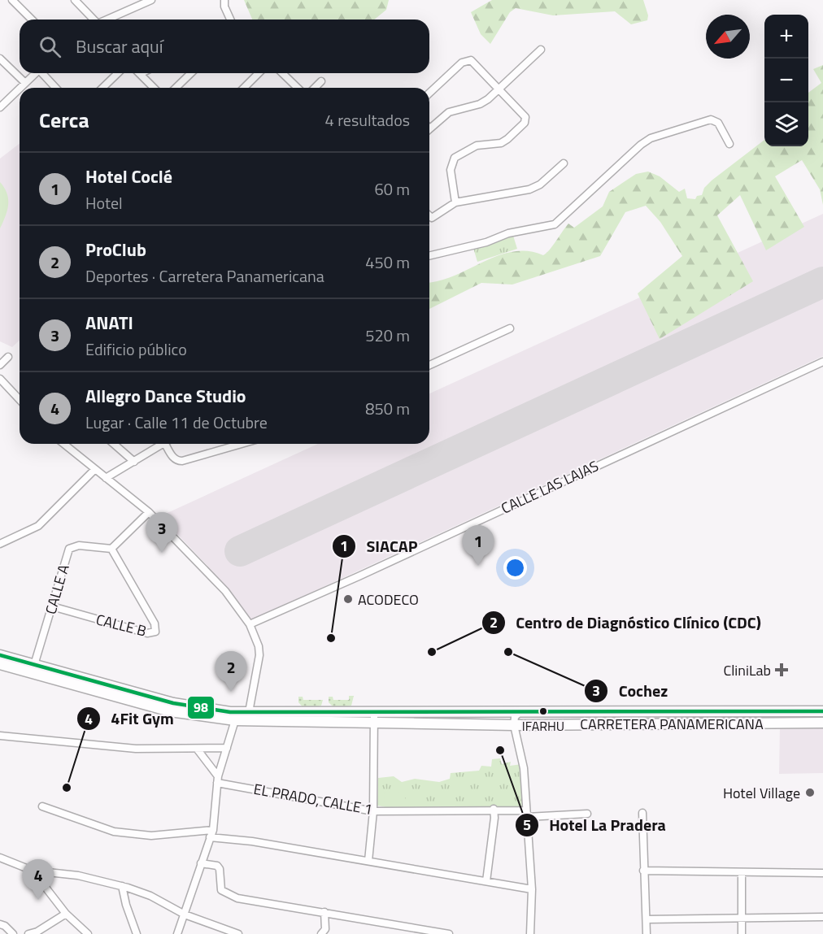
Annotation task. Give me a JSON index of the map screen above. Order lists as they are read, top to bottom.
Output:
{
  "streets": {
    "highway": ["CARRETERA PANAMERICANA"],
    "street": [
      "CALLE LAS LAJAS",
      "CALLE A",
      "CALLE B",
      "EL PRADO, CALLE 1"
    ]
  },
  "crossings": [
    ["CALLE A", "CALLE B"],
    ["CALLE A", "CARRETERA PANAMERICANA"]
  ],
  "places": {
    "other": [
      "ACODECO",
      "SIACAP",
      "Centro de Diagnóstico Clínico (CDC)",
      "Cochez",
      "IFARHU",
      "Hotel La Pradera",
      "4Fit Gym",
      "Hotel Village"
    ],
    "health": ["CliniLab"]
  },
  "lines": ["transit line 98"],
  "north": "bottom left",
  "page": {
    "map_buttons": ["+", "−"],
    "search": "Buscar aquí",
    "heading": ["Cerca", "4 resultados"],
    "list": [
      {
        "mark": "1",
        "name": "Hotel Coclé",
        "note": "Hotel",
        "value": "60 m"
      },
      {
        "mark": "2",
        "name": "ProClub",
        "note": "Deportes · Carretera Panamericana",
        "value": "450 m"
      },
      {
        "mark": "3",
        "name": "ANATI",
        "note": "Edificio público",
        "value": "520 m"
      },
      {
        "mark": "4",
        "name": "Allegro Dance Studio",
        "note": "Lugar · Calle 11 de Octubre",
        "value": "850 m"
      }
    ],
    "pins": [
      "3",
      "1",
      "2",
      "4"
    ]
  }
}
